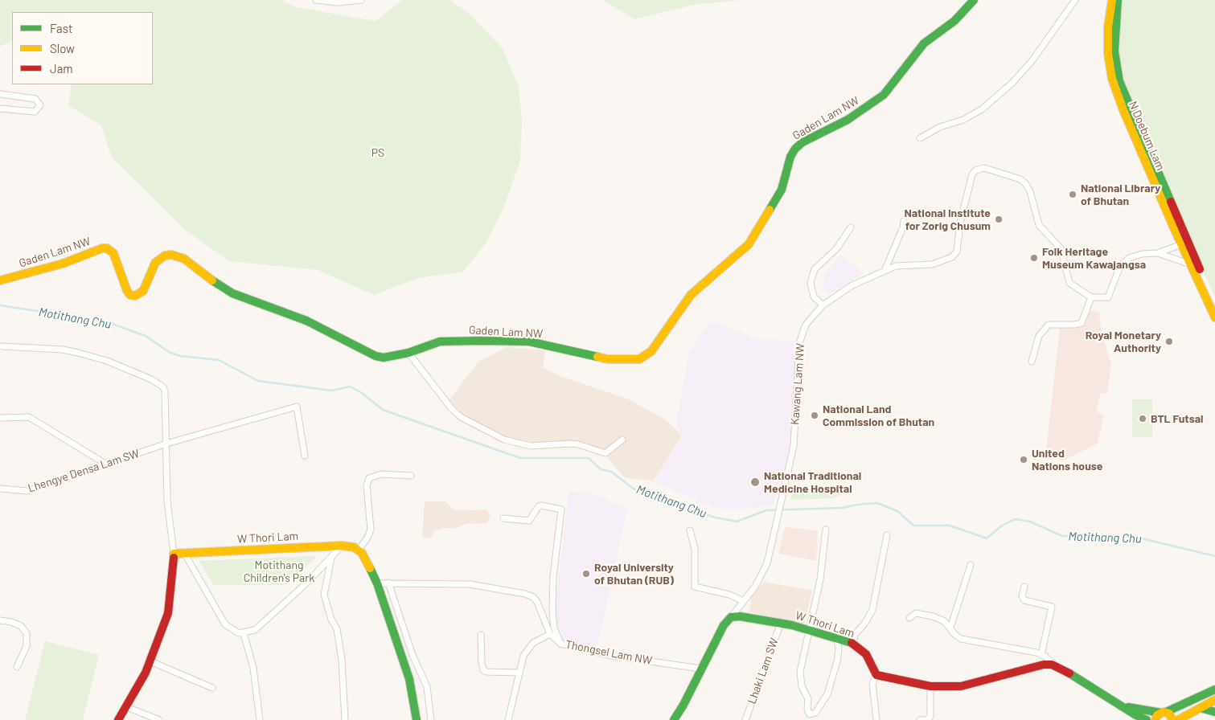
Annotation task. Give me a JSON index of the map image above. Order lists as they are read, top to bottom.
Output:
{
  "streets": {
    "main road": ["Gaden Lam NW", "N Doebum Lam", "W Thori Lam"],
    "street": [
      "Kawang Lam NW",
      "Lhengye Densa Lam SW",
      "Thongsel Lam NW",
      "Lhaki Lam SW"
    ]
  },
  "crossings": [
    ["Kawang Lam NW", "W Thori Lam"],
    ["W Thori Lam", "Lhaki Lam SW"]
  ],
  "water": ["Motithang Chu"],
  "parks": ["PS", "Motithang Children's Park"],
  "places": [
    "National Library of Bhutan",
    "National Institute for Zorig Chusum",
    "Folk Heritage Museum Kawajangsa",
    "Royal Monetary Authority",
    "National Land Commission of Bhutan",
    "BTL Futsal",
    "United Nations house",
    "National Traditional Medicine Hospital",
    "Royal University of Bhutan (RUB)"
  ],
  "legend": ["Fast", "Slow", "Jam"]
}
